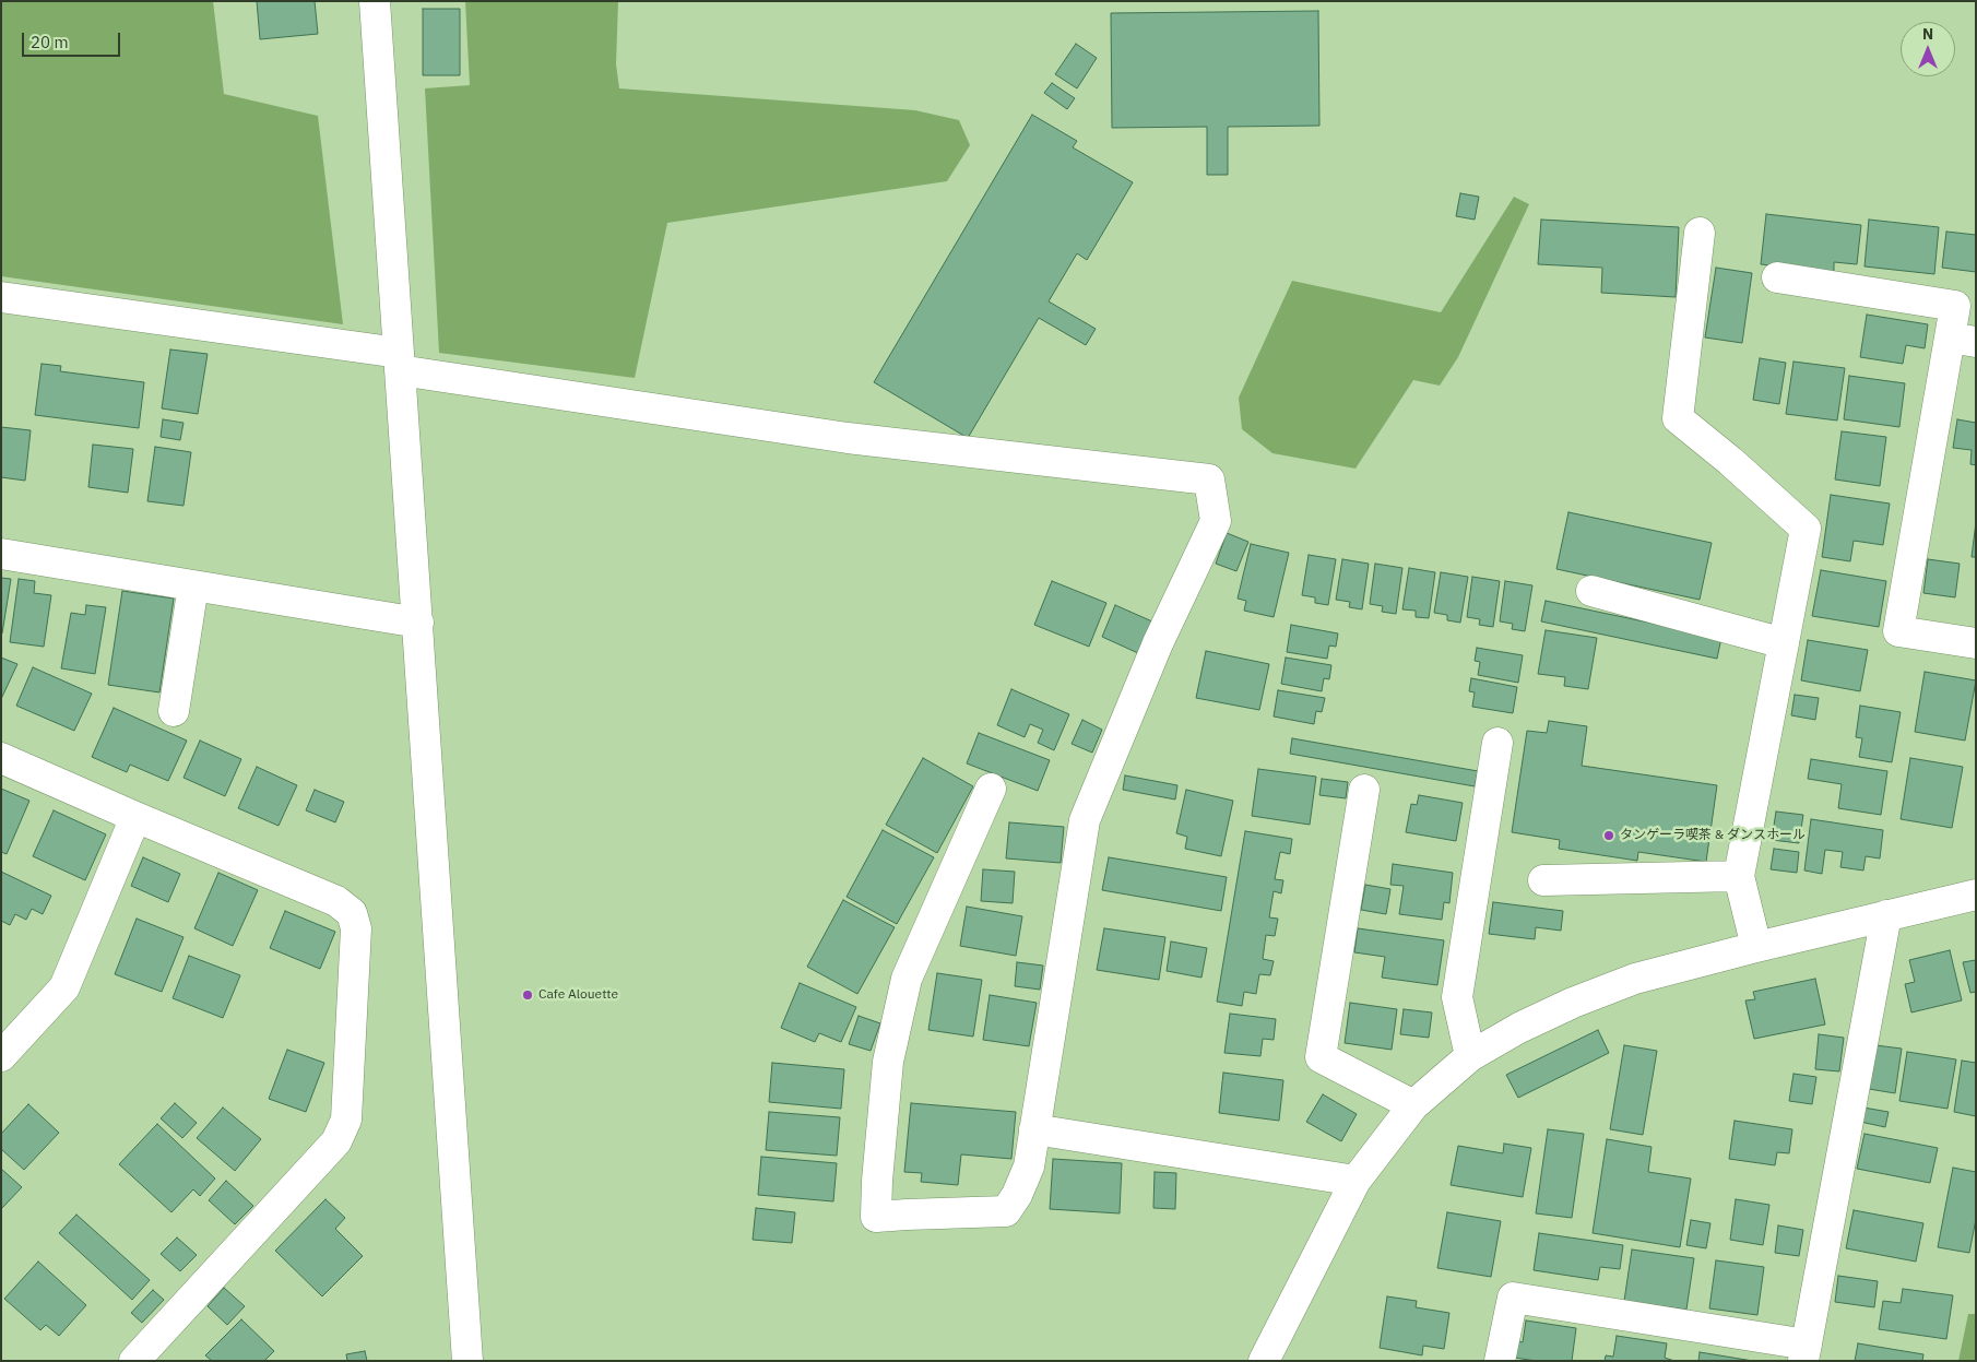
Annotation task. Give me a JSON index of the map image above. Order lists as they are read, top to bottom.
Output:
{
  "places": ["タンゲーラ喫茶 & ダンスホール", "Cafe Alouette"],
  "scale_bar": "20 m",
  "north": "top"
}
